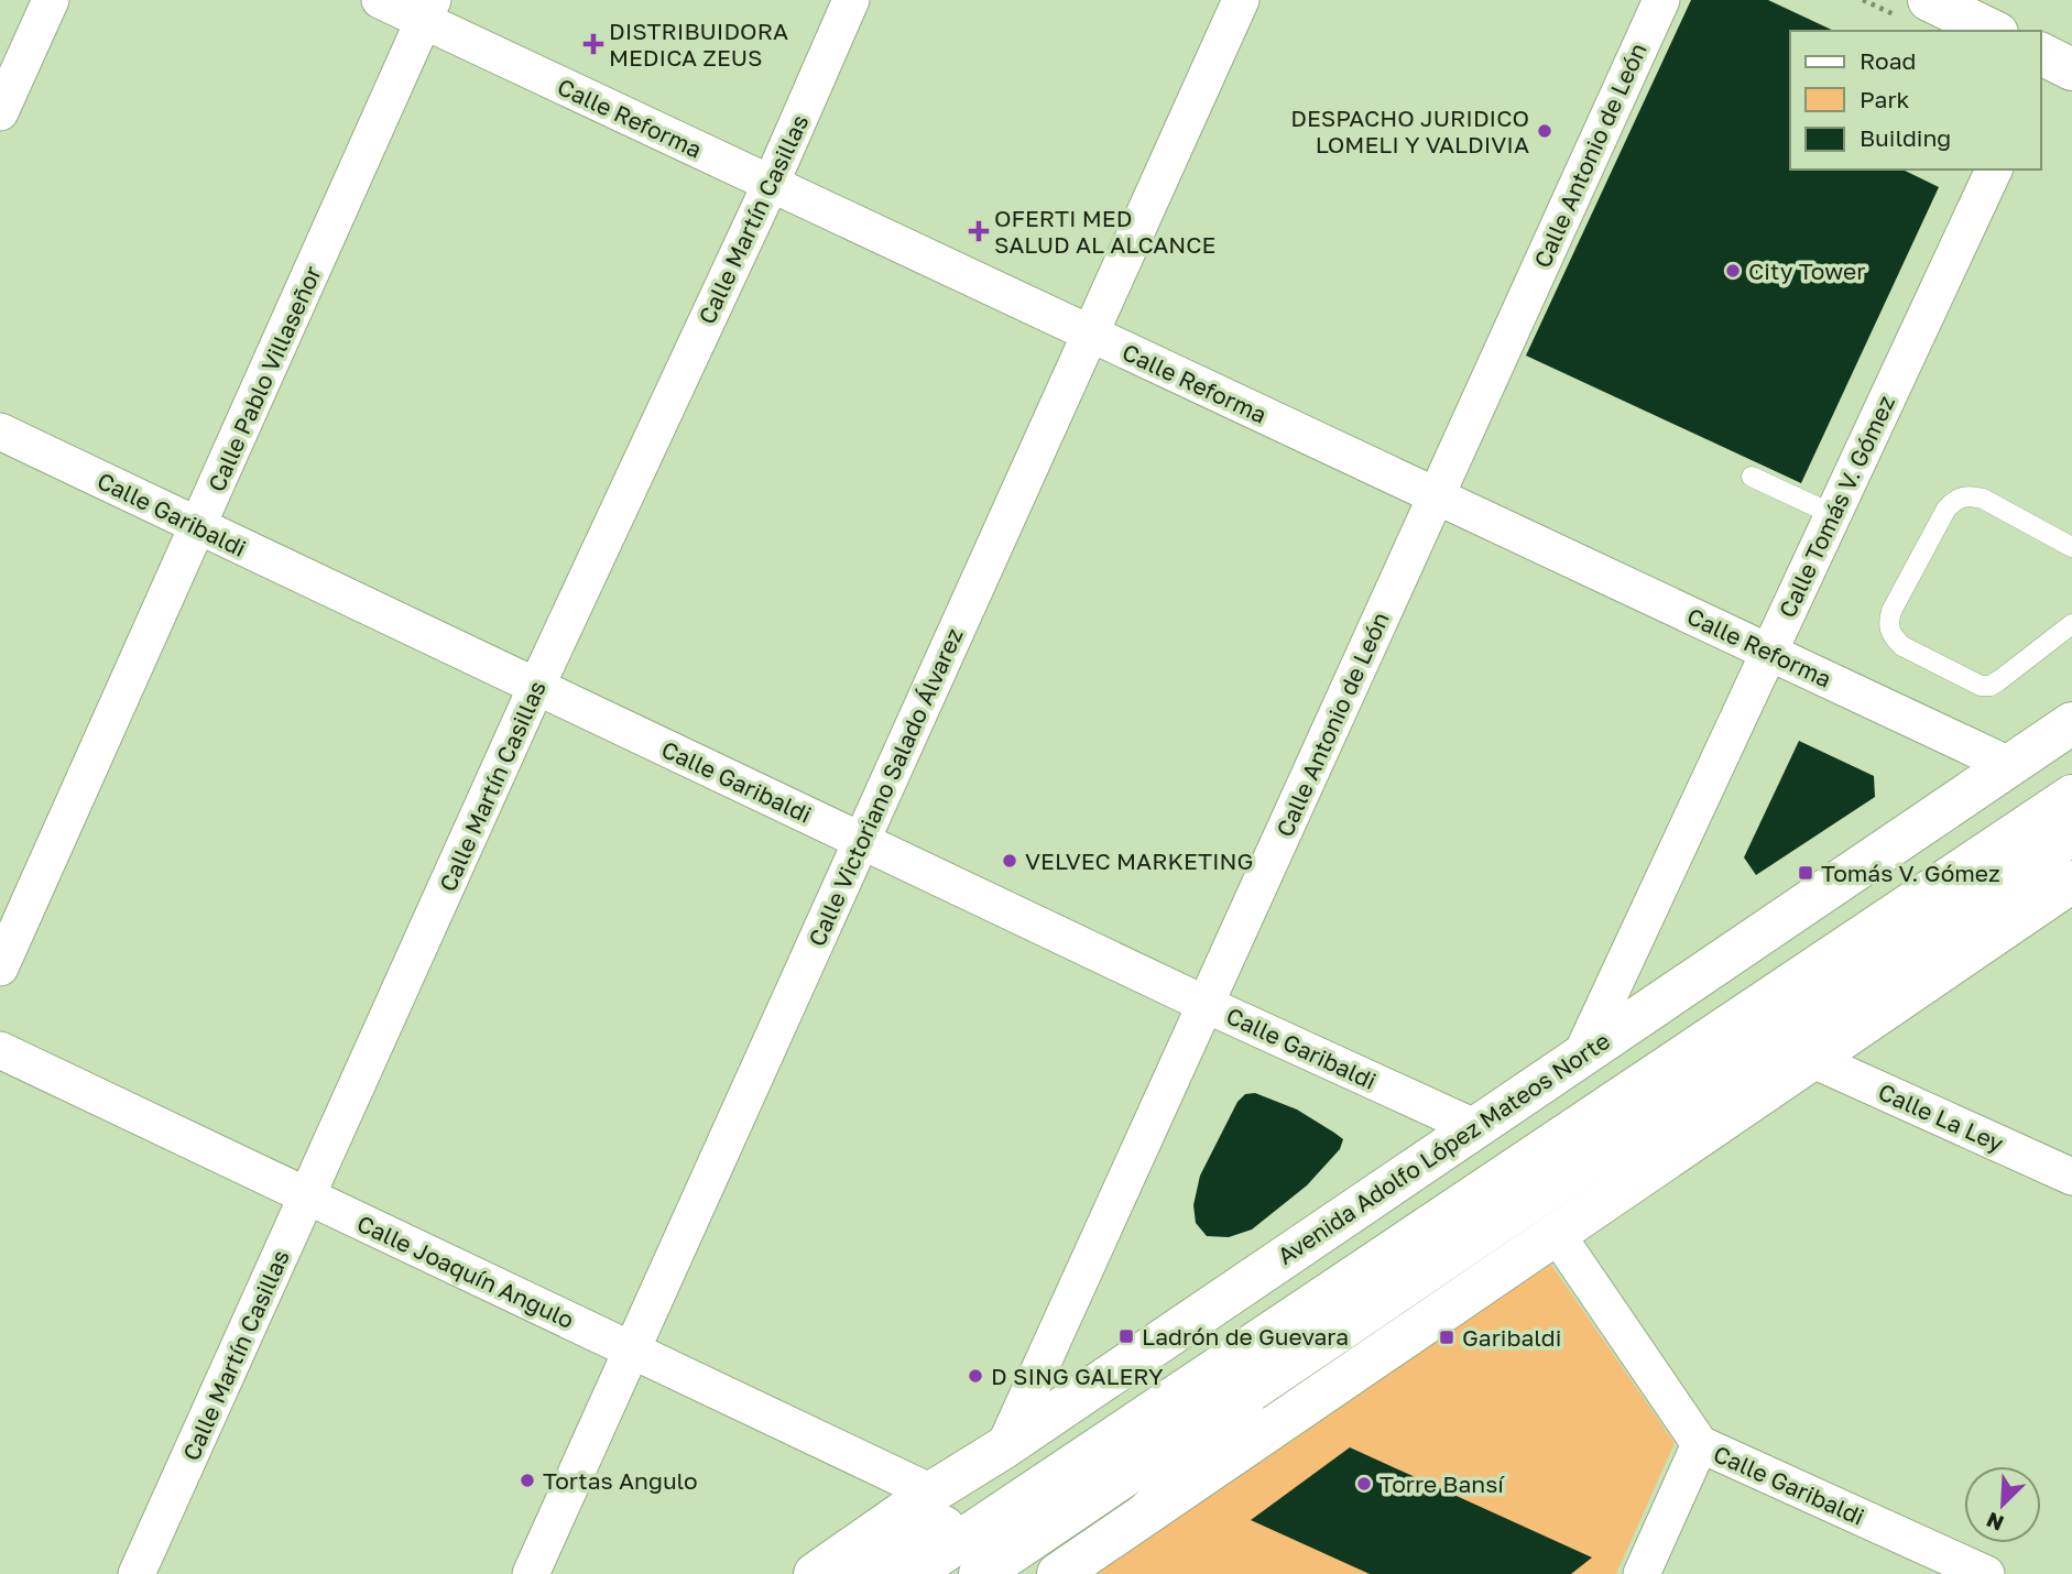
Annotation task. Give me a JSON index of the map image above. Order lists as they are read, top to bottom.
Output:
{
  "streets": {
    "main road": ["Avenida Adolfo López Mateos Norte"],
    "street": [
      "Calle Reforma",
      "Calle Antonio de León",
      "Calle Martín Casillas",
      "Calle Pablo Villaseñor",
      "Calle Tomás V. Gómez",
      "Calle Garibaldi",
      "Calle Victoriano Salado Álvarez",
      "Calle La Ley",
      "Calle Joaquín Angulo"
    ]
  },
  "crossings": [
    ["Calle Reforma", "Calle Antonio de León"],
    ["Calle Reforma", "Calle Martín Casillas"],
    ["Calle Reforma", "Calle Pablo Villaseñor"],
    ["Calle Reforma", "Calle Tomás V. Gómez"],
    ["Calle Reforma", "Calle Victoriano Salado Álvarez"],
    ["Calle Reforma", "Avenida Adolfo López Mateos Norte"],
    ["Calle Antonio de León", "Calle Garibaldi"],
    ["Calle Antonio de León", "Avenida Adolfo López Mateos Norte"],
    ["Calle Martín Casillas", "Calle Garibaldi"],
    ["Calle Martín Casillas", "Calle Joaquín Angulo"],
    ["Calle Pablo Villaseñor", "Calle Garibaldi"],
    ["Calle Tomás V. Gómez", "Avenida Adolfo López Mateos Norte"],
    ["Calle Garibaldi", "Calle Victoriano Salado Álvarez"],
    ["Calle Garibaldi", "Avenida Adolfo López Mateos Norte"],
    ["Calle Victoriano Salado Álvarez", "Calle Joaquín Angulo"],
    ["Avenida Adolfo López Mateos Norte", "Calle Joaquín Angulo"]
  ],
  "places": {
    "health": ["DISTRIBUIDORA MEDICA ZEUS", "OFERTI MED SALUD AL ALCANCE"],
    "other": [
      "DESPACHO JURIDICO LOMELI Y VALDIVIA",
      "City Tower",
      "VELVEC MARKETING",
      "D SING GALERY",
      "Tortas Angulo",
      "Torre Bansí"
    ],
    "transit": ["Tomás V. Gómez", "Ladrón de Guevara", "Garibaldi"]
  },
  "legend": ["Road", "Park", "Building"],
  "north": "bottom left"
}
